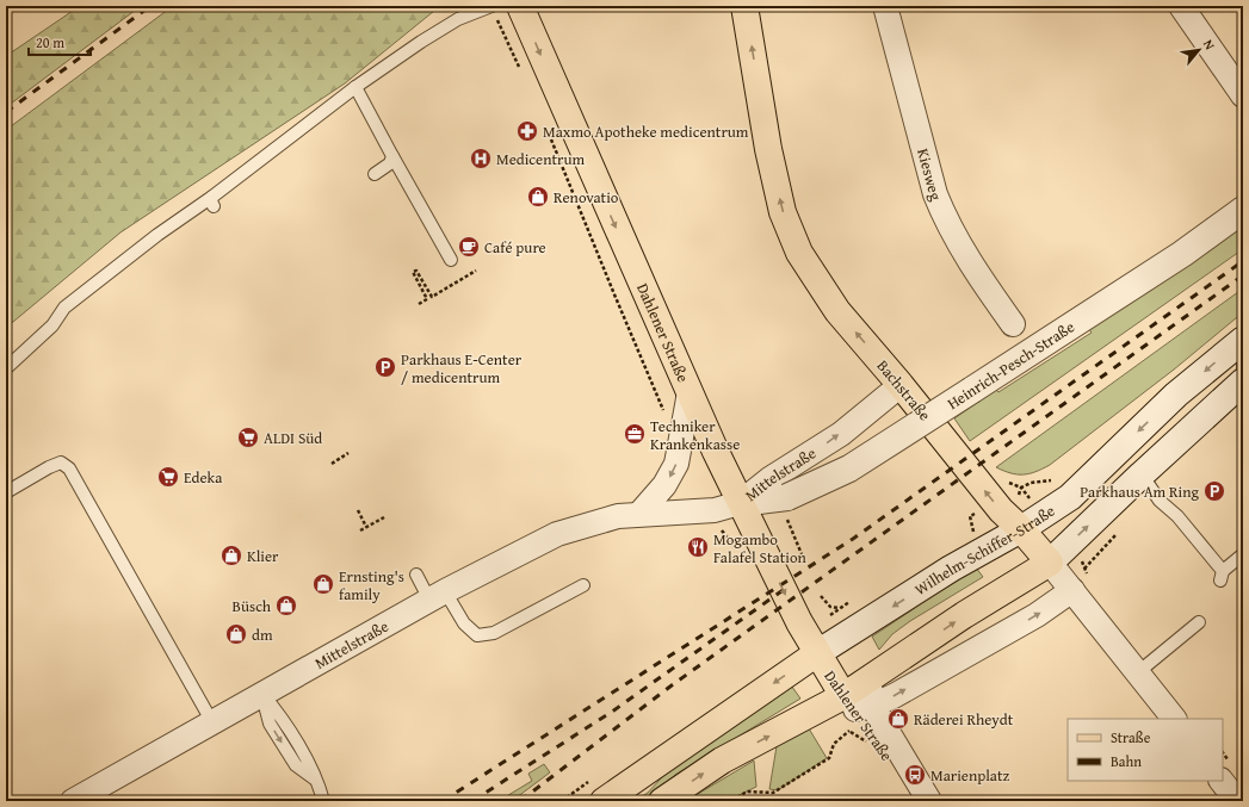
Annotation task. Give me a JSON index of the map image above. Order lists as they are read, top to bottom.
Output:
{
  "streets": {
    "main road": [
      "Dahlener Straße",
      "Heinrich-Pesch-Straße",
      "Bachstraße",
      "Wilhelm-Schiffer-Straße"
    ],
    "street": ["Kiesweg", "Mittelstraße"]
  },
  "crossings": [
    ["Dahlener Straße", "Heinrich-Pesch-Straße"],
    ["Dahlener Straße", "Mittelstraße"],
    ["Dahlener Straße", "Wilhelm-Schiffer-Straße"],
    ["Heinrich-Pesch-Straße", "Mittelstraße"],
    ["Bachstraße", "Mittelstraße"],
    ["Bachstraße", "Wilhelm-Schiffer-Straße"]
  ],
  "one_way": ["Dahlener Straße", "Bachstraße"],
  "places": {
    "pharmacy": ["Maxmo Apotheke medicentrum"],
    "hospital": ["Medicentrum"],
    "shop": [
      "Renovatio",
      "Klier",
      "Ernsting's family",
      "Büsch",
      "dm",
      "Räderei Rheydt"
    ],
    "cafe": ["Café pure"],
    "parking": ["Parkhaus E-Center / medicentrum", "Parkhaus Am Ring"],
    "office": ["Techniker Krankenkasse"],
    "supermarket": ["ALDI Süd", "Edeka"],
    "restaurant": ["Mogambo Falafel Station"],
    "bus stop": ["Marienplatz"]
  },
  "legend": ["Straße", "Bahn"],
  "scale_bar": "20 m",
  "north": "top right"
}
